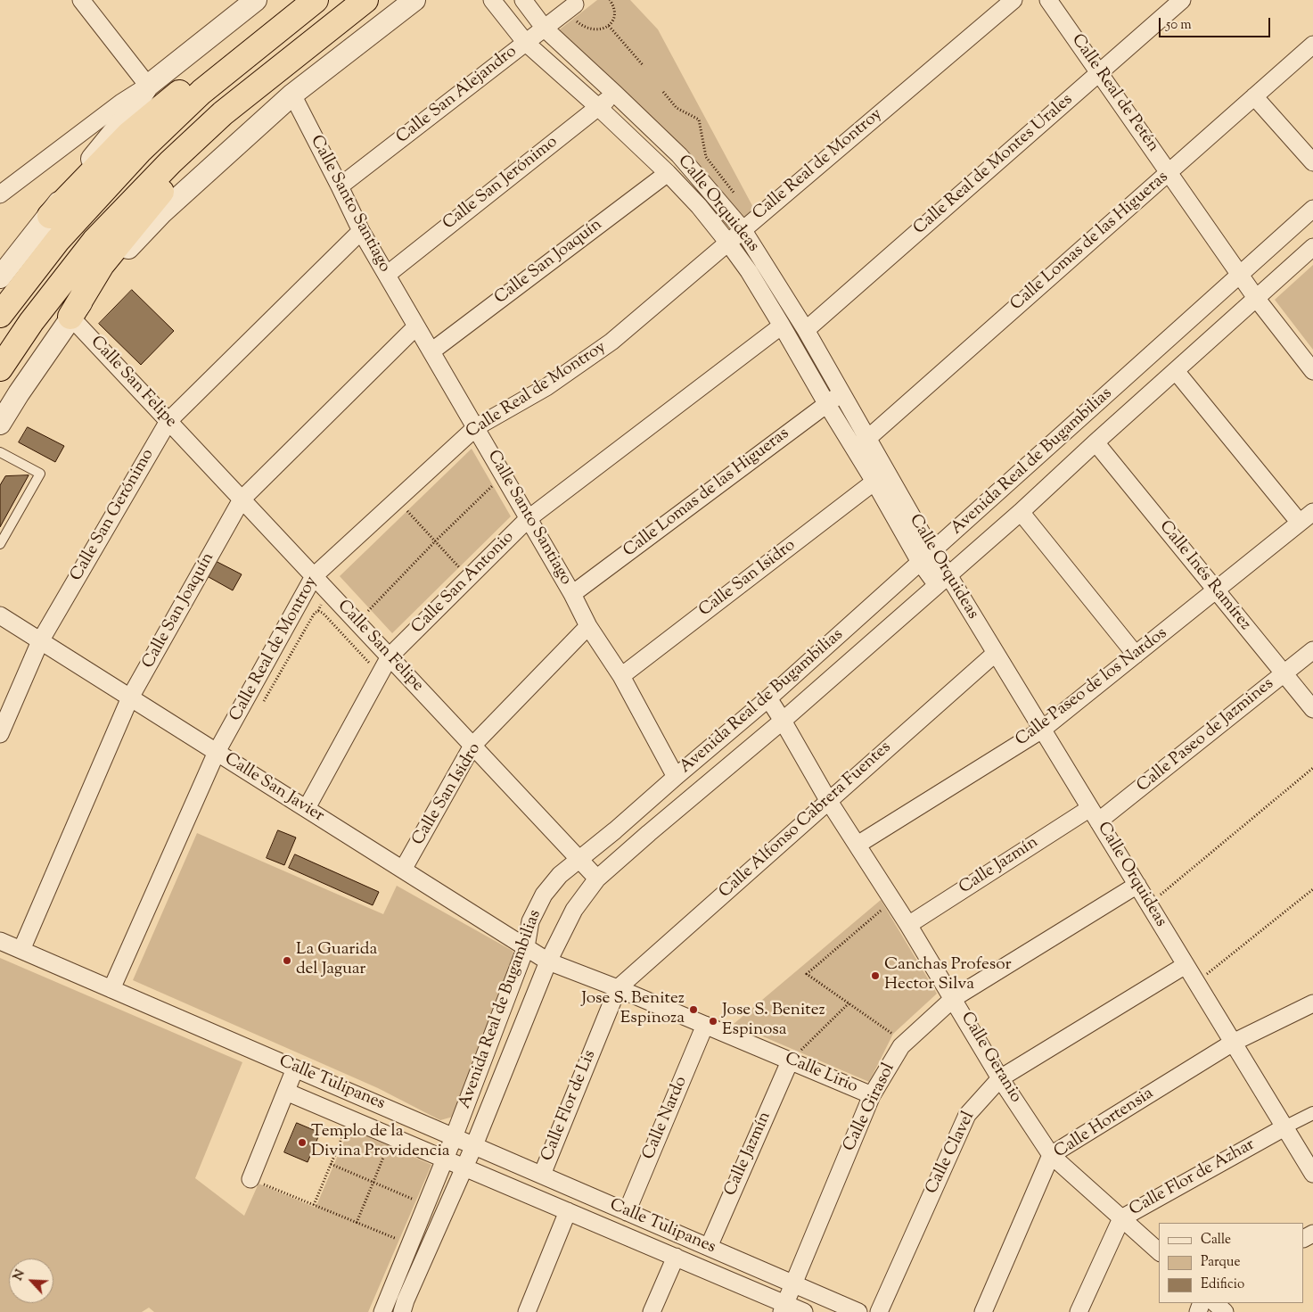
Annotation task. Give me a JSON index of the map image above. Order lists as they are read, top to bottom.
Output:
{
  "streets": {
    "street": [
      "Calle Real de Petén",
      "Calle San Alejandro",
      "Calle Real de Montroy",
      "Calle Real de Montes Urales",
      "Calle San Jerónimo",
      "Calle Santo Santiago",
      "Calle Orquideas",
      "Calle Lomas de las Higueras",
      "Calle San Joaquín",
      "Calle San Felipe",
      "Avenida Real de Bugambilias",
      "Calle San Gerónimo",
      "Calle Inés Ramírez",
      "Calle San Isidro",
      "Calle San Antonio",
      "Calle Paseo de los Nardos",
      "Calle Paseo de Jazmines",
      "Calle San Javier",
      "Calle Alfonso Cabrera Fuentes",
      "Calle Jazmín",
      "Calle Geranio",
      "Calle Lirio",
      "Calle Tulipanes",
      "Calle Flor de Lis",
      "Calle Girasol",
      "Calle Nardo",
      "Calle Hortensia",
      "Calle Clavel",
      "Calle Flor de Azhar"
    ]
  },
  "crossings": [
    ["Calle Real de Petén", "Calle Real de Montes Urales"],
    ["Calle Real de Petén", "Calle Lomas de las Higueras"],
    ["Calle Real de Petén", "Avenida Real de Bugambilias"],
    ["Calle San Alejandro", "Calle Santo Santiago"],
    ["Calle San Alejandro", "Calle Orquideas"],
    ["Calle Real de Montroy", "Calle Santo Santiago"],
    ["Calle Real de Montroy", "Calle Orquideas"],
    ["Calle Real de Montroy", "Calle San Felipe"],
    ["Calle Real de Montroy", "Calle San Javier"],
    ["Calle Real de Montroy", "Calle Tulipanes"],
    ["Calle Real de Montes Urales", "Calle Orquideas"],
    ["Calle San Jerónimo", "Calle Santo Santiago"],
    ["Calle San Jerónimo", "Calle Orquideas"],
    ["Calle Santo Santiago", "Calle Lomas de las Higueras"],
    ["Calle Santo Santiago", "Calle San Joaquín"],
    ["Calle Santo Santiago", "Avenida Real de Bugambilias"],
    ["Calle Santo Santiago", "Calle San Gerónimo"],
    ["Calle Santo Santiago", "Calle San Isidro"],
    ["Calle Santo Santiago", "Calle San Antonio"],
    ["Calle Orquideas", "Calle Lomas de las Higueras"],
    ["Calle Orquideas", "Calle San Joaquín"],
    ["Calle Orquideas", "Avenida Real de Bugambilias"],
    ["Calle Orquideas", "Calle San Isidro"],
    ["Calle Orquideas", "Calle San Antonio"],
    ["Calle Orquideas", "Calle Paseo de los Nardos"],
    ["Calle Orquideas", "Calle Paseo de Jazmines"],
    ["Calle Orquideas", "Calle Alfonso Cabrera Fuentes"],
    ["Calle Orquideas", "Calle Jazmín"],
    ["Calle Orquideas", "Calle Girasol"],
    ["Calle Orquideas", "Calle Hortensia"],
    ["Calle Orquideas", "Calle Clavel"],
    ["Calle Orquideas", "Calle Flor de Azhar"],
    ["Calle San Joaquín", "Calle San Felipe"],
    ["Calle San Joaquín", "Calle San Javier"],
    ["Calle San Joaquín", "Calle Tulipanes"],
    ["Calle San Felipe", "Avenida Real de Bugambilias"],
    ["Calle San Felipe", "Calle San Gerónimo"],
    ["Calle San Felipe", "Calle San Isidro"],
    ["Calle San Felipe", "Calle San Antonio"],
    ["Avenida Real de Bugambilias", "Calle Inés Ramírez"],
    ["Avenida Real de Bugambilias", "Calle San Javier"],
    ["Avenida Real de Bugambilias", "Calle Geranio"],
    ["Avenida Real de Bugambilias", "Calle Lirio"],
    ["Avenida Real de Bugambilias", "Calle Tulipanes"],
    ["Calle San Gerónimo", "Calle San Javier"],
    ["Calle Inés Ramírez", "Calle Paseo de los Nardos"],
    ["Calle Inés Ramírez", "Calle Paseo de Jazmines"],
    ["Calle San Isidro", "Calle San Javier"],
    ["Calle San Antonio", "Calle San Javier"],
    ["Calle Paseo de los Nardos", "Calle Geranio"],
    ["Calle Paseo de Jazmines", "Calle Jazmín"],
    ["Calle San Javier", "Calle Lirio"],
    ["Calle Alfonso Cabrera Fuentes", "Calle Geranio"],
    ["Calle Alfonso Cabrera Fuentes", "Calle Lirio"],
    ["Calle Alfonso Cabrera Fuentes", "Calle Flor de Lis"],
    ["Calle Jazmín", "Calle Geranio"],
    ["Calle Jazmín", "Calle Lirio"],
    ["Calle Jazmín", "Calle Tulipanes"],
    ["Calle Geranio", "Calle Girasol"],
    ["Calle Geranio", "Calle Hortensia"],
    ["Calle Geranio", "Calle Clavel"],
    ["Calle Geranio", "Calle Flor de Azhar"],
    ["Calle Lirio", "Calle Flor de Lis"],
    ["Calle Lirio", "Calle Girasol"],
    ["Calle Lirio", "Calle Nardo"],
    ["Calle Tulipanes", "Calle Flor de Lis"],
    ["Calle Tulipanes", "Calle Girasol"],
    ["Calle Tulipanes", "Calle Nardo"]
  ],
  "places": [
    "La Guarida del Jaguar",
    "Canchas Profesor Hector Silva",
    "Jose S. Benitez Espinoza",
    "Jose S. Benitez Espinosa",
    "Templo de la Divina Providencia"
  ],
  "legend": ["Calle", "Parque", "Edificio"],
  "scale_bar": "50 m",
  "north": "top left"
}
